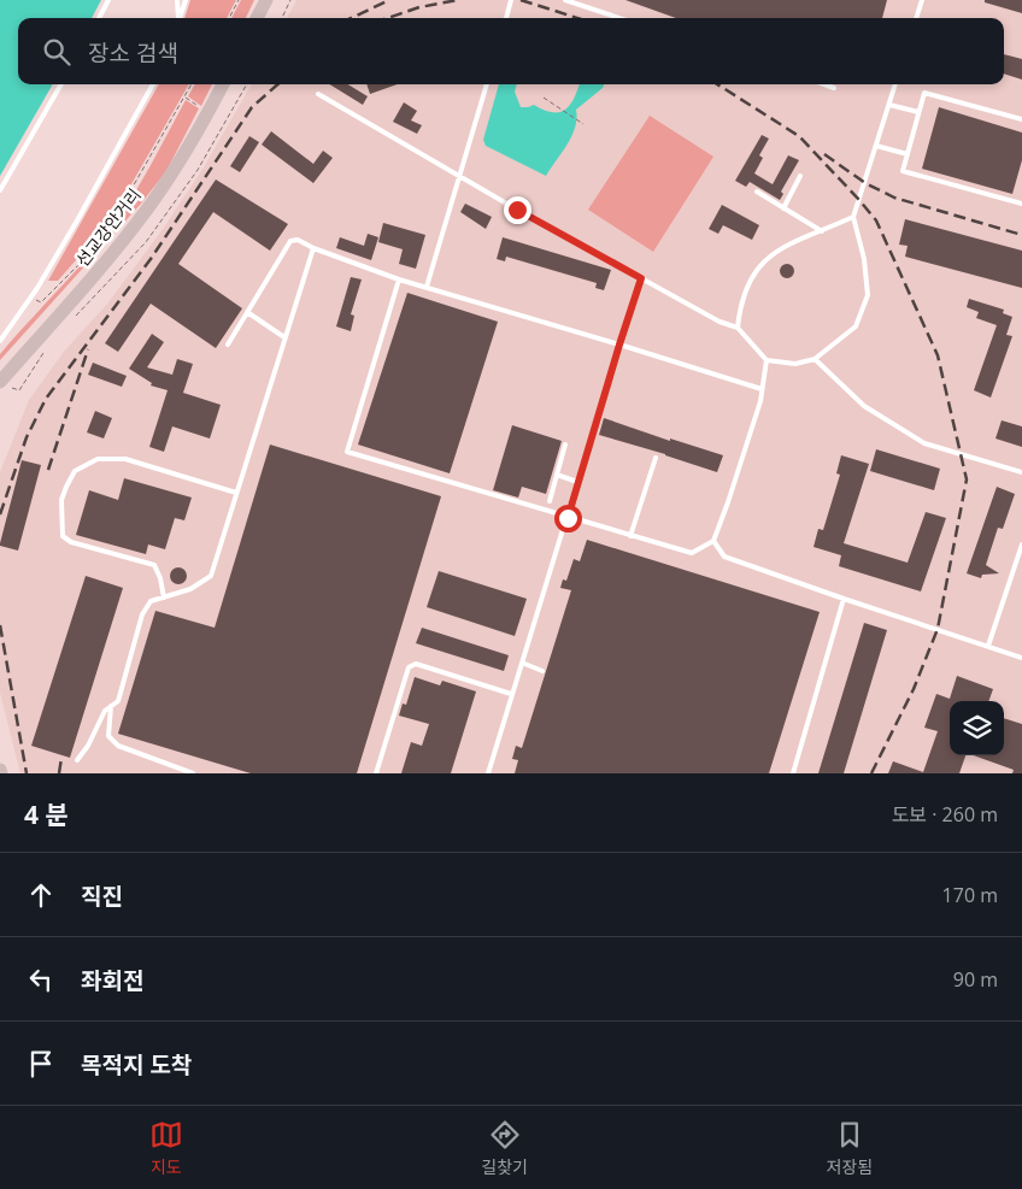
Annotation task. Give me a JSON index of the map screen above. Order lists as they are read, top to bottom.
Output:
{
  "streets": {
    "main road": ["선교강안거리"]
  },
  "page": {
    "search": "장소 검색",
    "heading": ["4 분", "도보 · 260 m"],
    "list": [
      ["직진", "170 m"],
      ["좌회전", "90 m"],
      "목적지 도착"
    ],
    "nav": ["지도", "길찾기", "저장됨"]
  }
}
